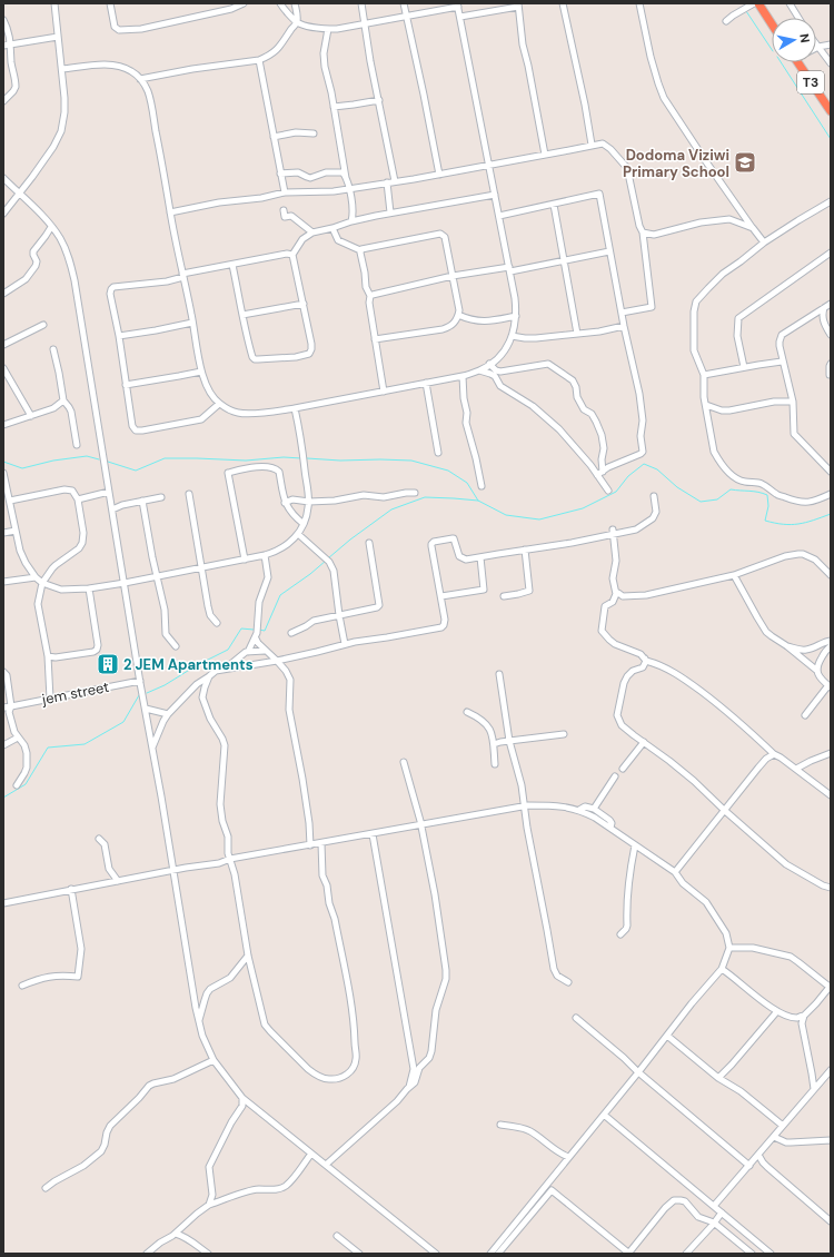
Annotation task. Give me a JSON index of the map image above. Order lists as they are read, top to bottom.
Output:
{
  "streets": {
    "highway": ["T3"],
    "street": ["jem street"]
  },
  "places": {
    "school or university": ["Dodoma Viziwi Primary School"],
    "building": ["2 JEM Apartments"]
  },
  "north": "right"
}
